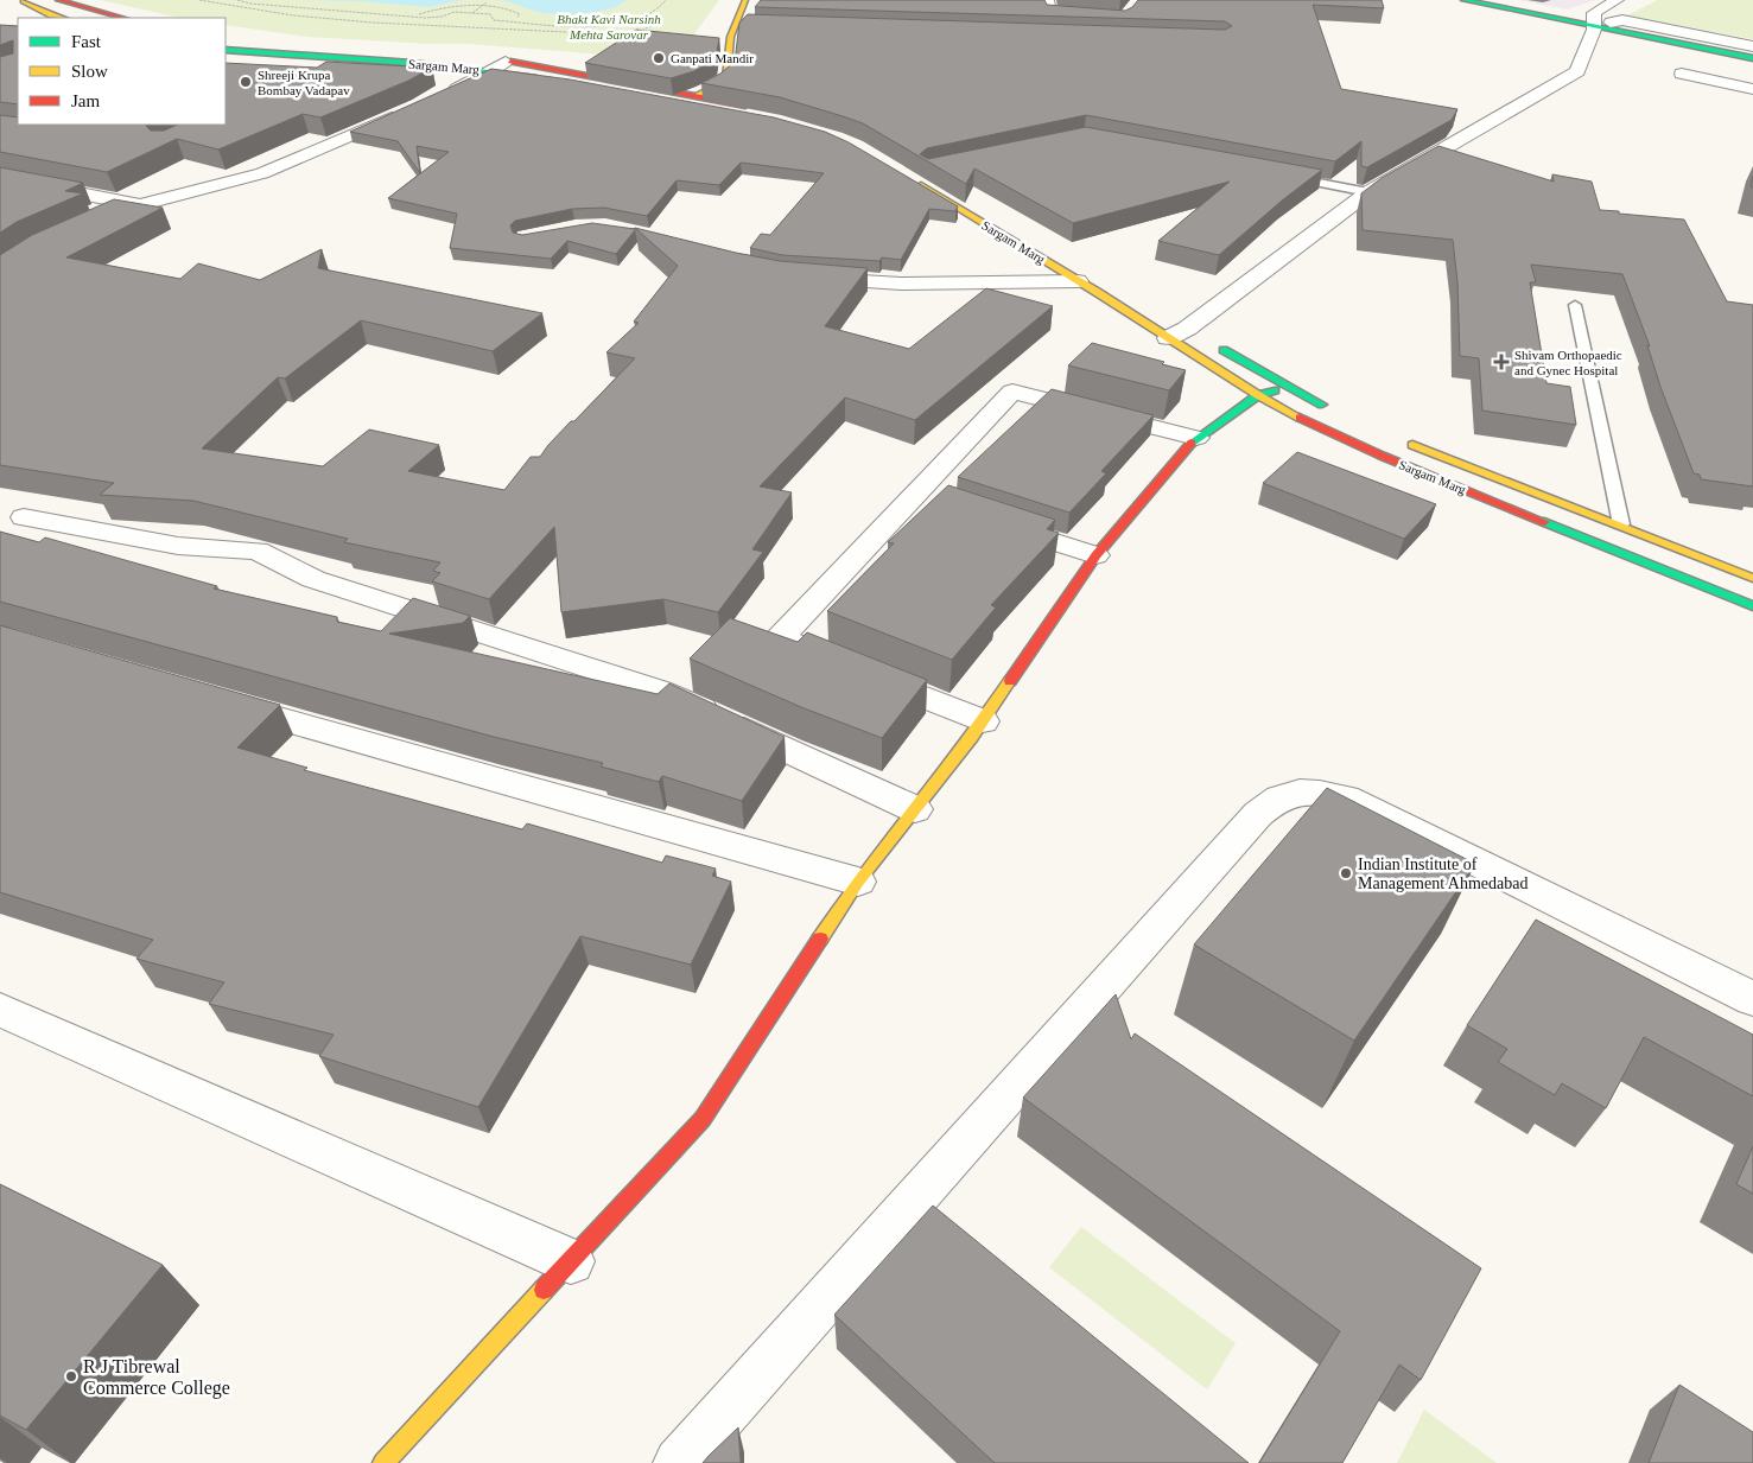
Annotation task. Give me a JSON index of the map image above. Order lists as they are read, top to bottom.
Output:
{
  "streets": {
    "main road": ["Sargam Marg"]
  },
  "parks": ["Bhakt Kavi Narsinh Mehta Sarovar"],
  "places": {
    "other": [
      "Ganpati Mandir",
      "Shreeji Krupa Bombay Vadapav",
      "Indian Institute of Management Ahmedabad",
      "R J Tibrewal Commerce College"
    ],
    "health": ["Shivam Orthopaedic and Gynec Hospital"]
  },
  "legend": ["Fast", "Slow", "Jam"]
}
